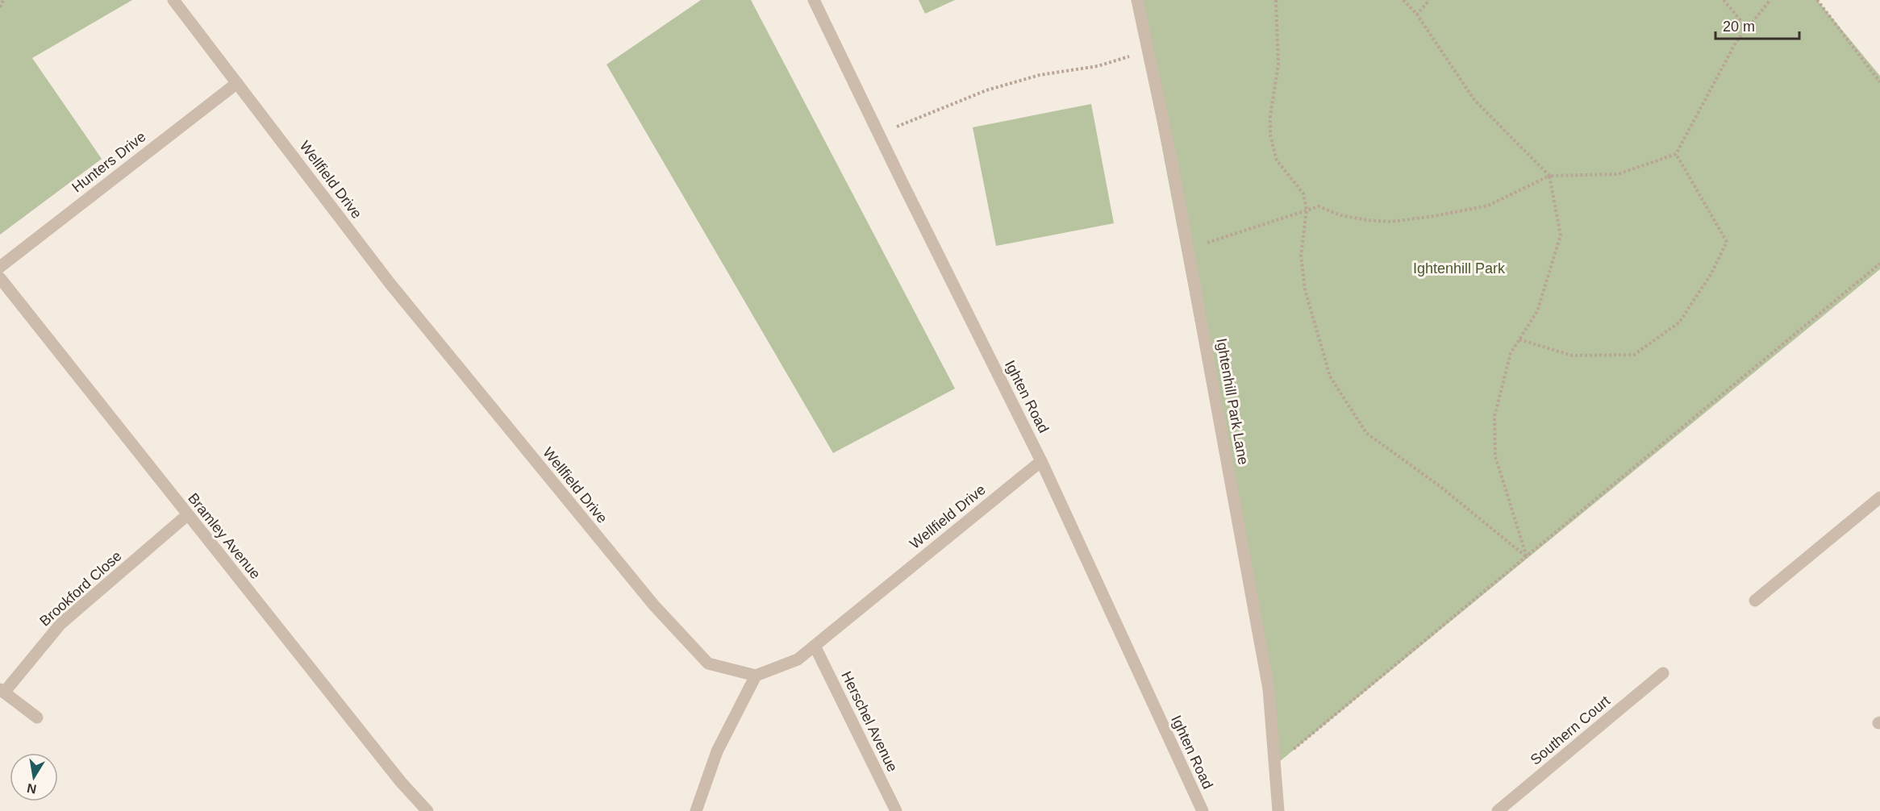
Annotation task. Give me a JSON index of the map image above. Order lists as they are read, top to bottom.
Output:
{
  "streets": {
    "street": [
      "Hunters Drive",
      "Wellfield Drive",
      "Ighten Road",
      "Ightenhill Park Lane",
      "Bramley Avenue",
      "Brookford Close",
      "Herschel Avenue",
      "Southern Court"
    ]
  },
  "crossings": [
    ["Hunters Drive", "Wellfield Drive"],
    ["Wellfield Drive", "Ighten Road"],
    ["Wellfield Drive", "Herschel Avenue"],
    ["Bramley Avenue", "Brookford Close"]
  ],
  "parks": ["Ightenhill Park"],
  "scale_bar": "20 m",
  "north": "bottom"
}
